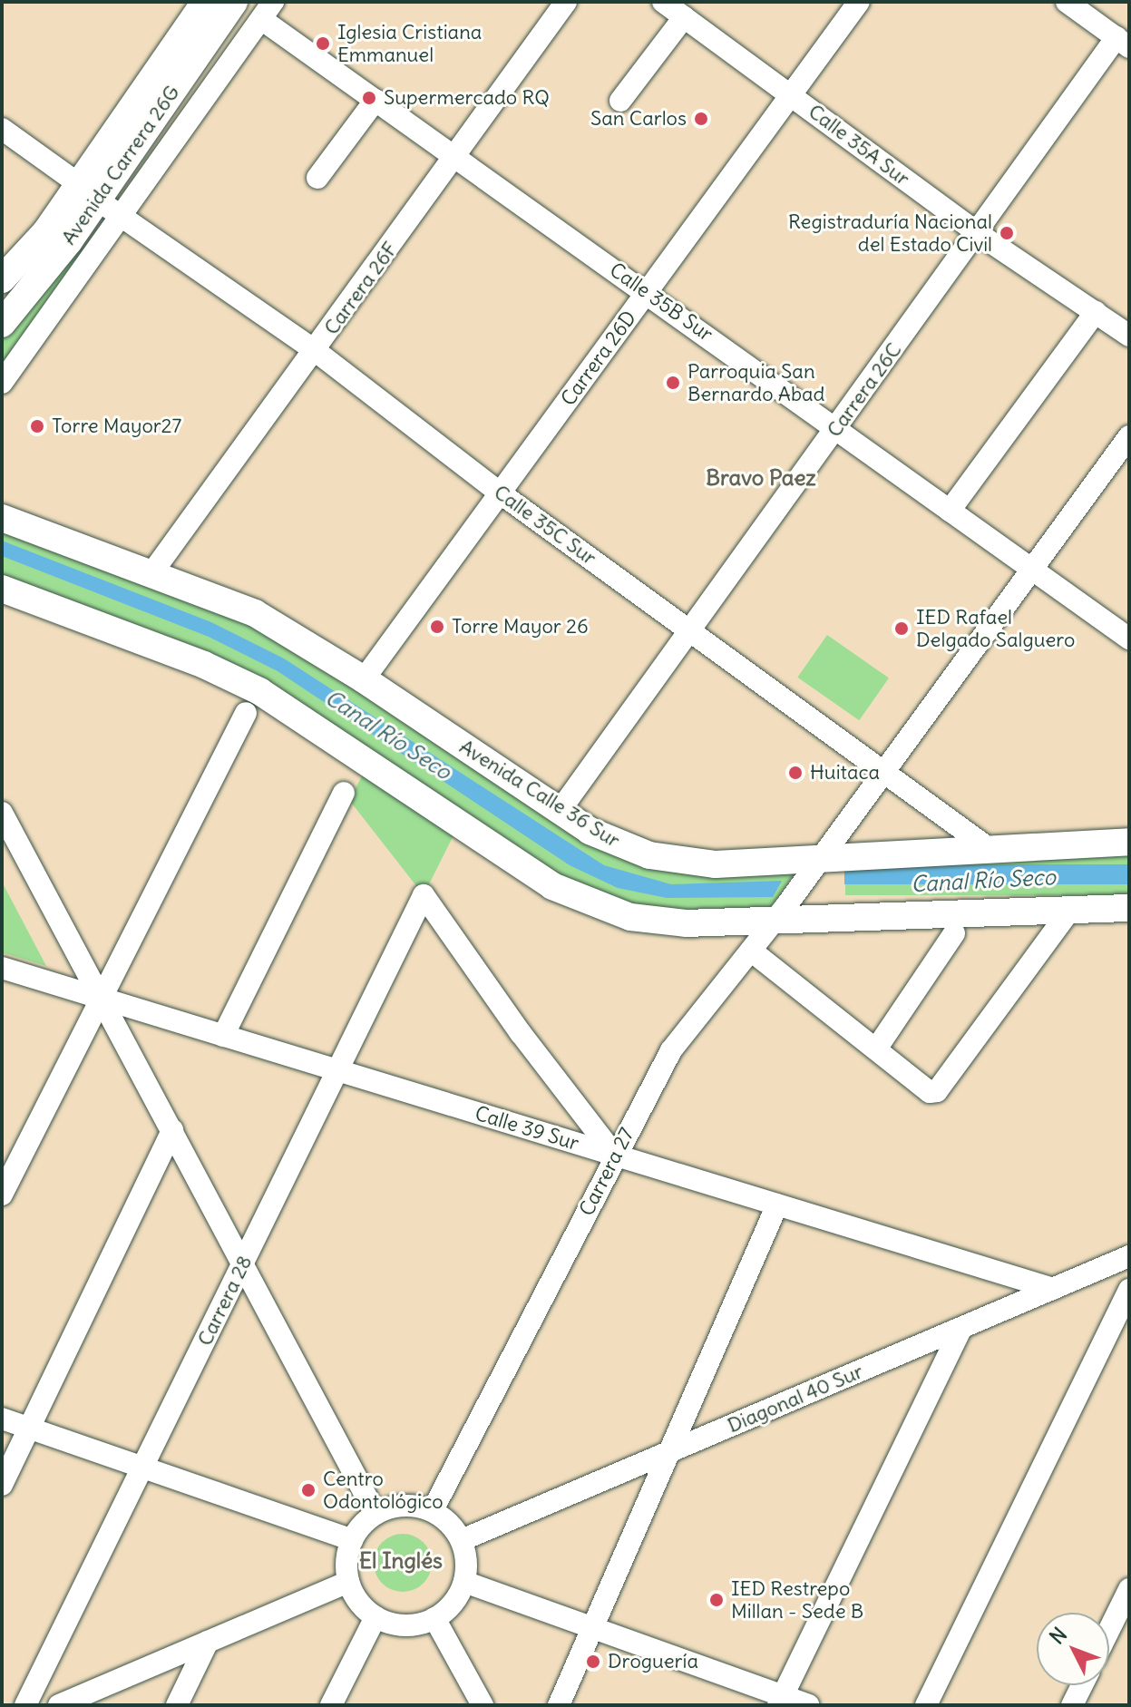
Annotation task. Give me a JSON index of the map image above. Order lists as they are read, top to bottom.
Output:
{
  "streets": {
    "main road": ["Avenida Carrera 26G", "Avenida Calle 36 Sur"],
    "street": [
      "Calle 35A Sur",
      "Carrera 26F",
      "Calle 35B Sur",
      "Carrera 26D",
      "Carrera 26C",
      "Calle 35C Sur",
      "Calle 39 Sur",
      "Carrera 27",
      "Carrera 28",
      "Diagonal 40 Sur"
    ]
  },
  "crossings": [
    ["Calle 35A Sur", "Carrera 26D"],
    ["Calle 35A Sur", "Carrera 26C"],
    ["Avenida Carrera 26G", "Calle 35C Sur"],
    ["Carrera 26F", "Calle 35B Sur"],
    ["Carrera 26F", "Calle 35C Sur"],
    ["Carrera 26F", "Avenida Calle 36 Sur"],
    ["Calle 35B Sur", "Carrera 26D"],
    ["Calle 35B Sur", "Carrera 26C"],
    ["Calle 35B Sur", "Carrera 27"],
    ["Carrera 26D", "Calle 35C Sur"],
    ["Carrera 26D", "Avenida Calle 36 Sur"],
    ["Carrera 26C", "Calle 35C Sur"],
    ["Carrera 26C", "Avenida Calle 36 Sur"],
    ["Calle 35C Sur", "Avenida Calle 36 Sur"],
    ["Calle 35C Sur", "Carrera 27"],
    ["Avenida Calle 36 Sur", "Carrera 27"],
    ["Calle 39 Sur", "Carrera 27"],
    ["Calle 39 Sur", "Carrera 28"],
    ["Calle 39 Sur", "Diagonal 40 Sur"],
    ["Carrera 27", "Carrera 28"],
    ["Carrera 27", "Diagonal 40 Sur"]
  ],
  "districts": ["Bravo Paez", "El Inglés"],
  "water": ["Canal Río Seco"],
  "places": [
    "Iglesia Cristiana Emmanuel",
    "Supermercado RQ",
    "San Carlos",
    "Registraduría Nacional del Estado Civil",
    "Parroquia San Bernardo Abad",
    "Torre Mayor27",
    "Torre Mayor 26",
    "IED Rafael Delgado Salguero",
    "Huitaca",
    "Centro Odontológico",
    "IED Restrepo Millan - Sede B",
    "Droguería"
  ],
  "north": "top left"
}
